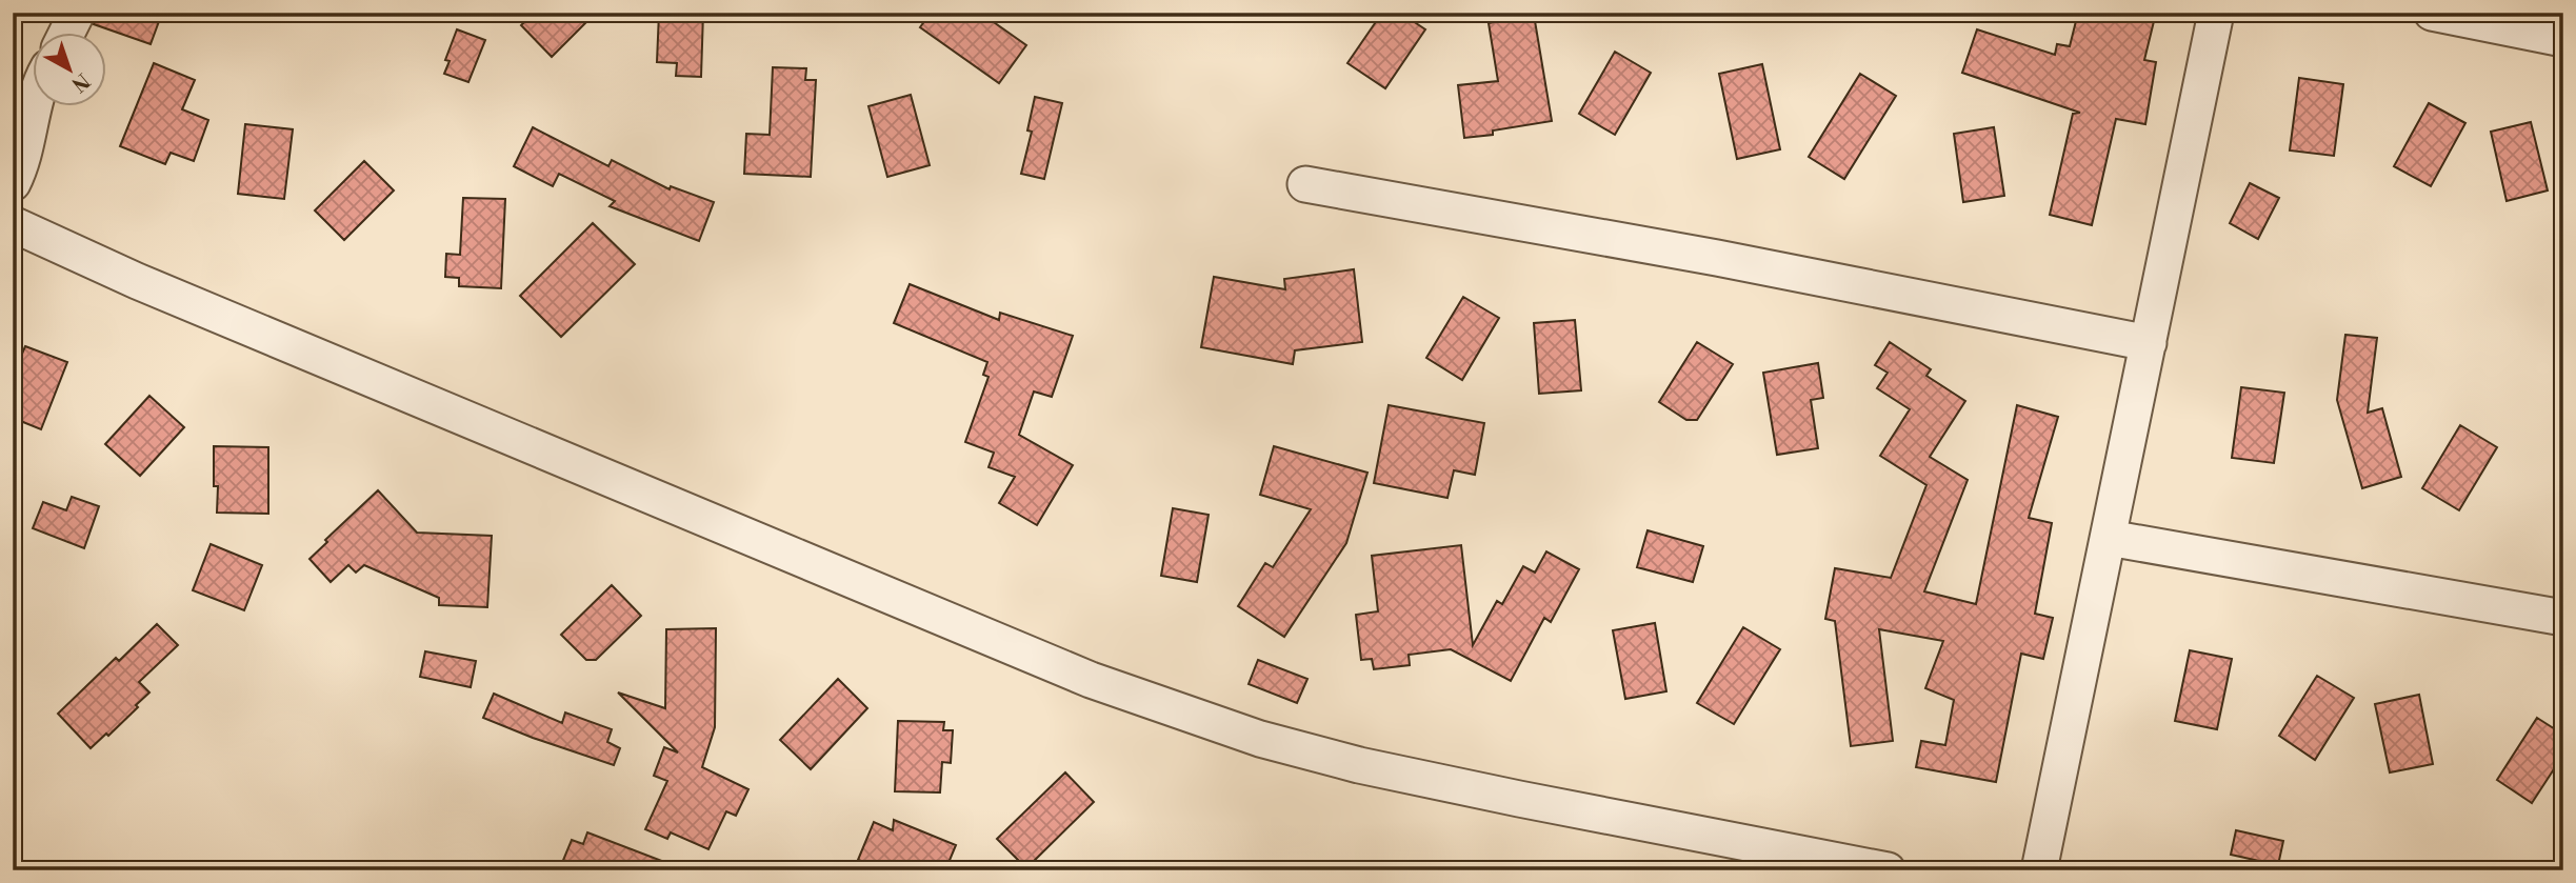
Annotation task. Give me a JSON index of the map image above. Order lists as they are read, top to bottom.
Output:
{
  "north": "bottom right"
}
